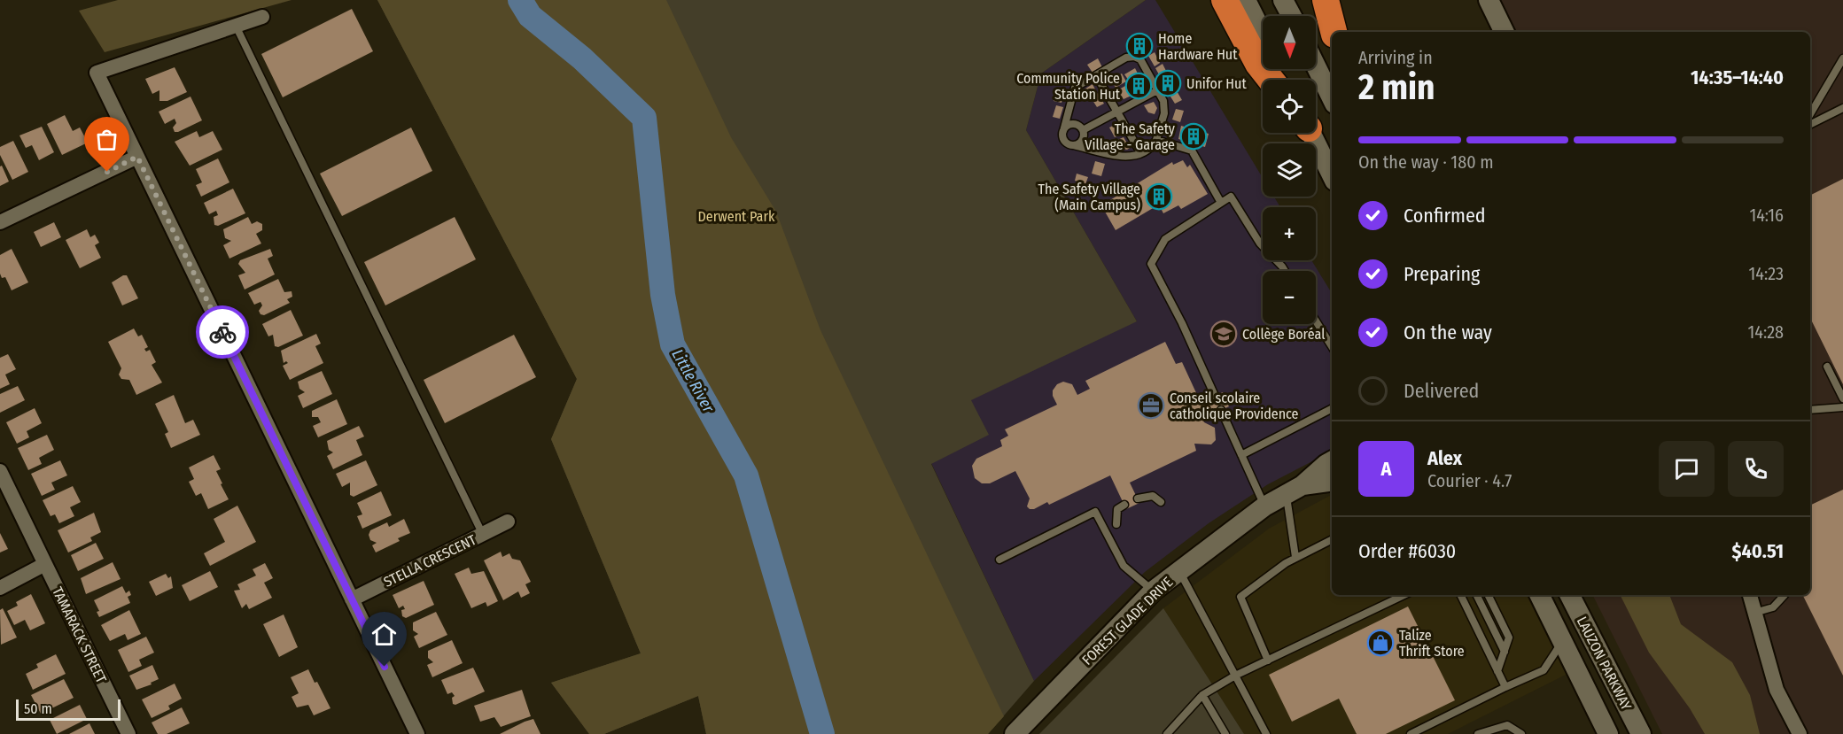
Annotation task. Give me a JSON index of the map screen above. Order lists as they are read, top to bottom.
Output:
{
  "streets": {
    "main road": ["FOREST GLADE DRIVE", "LAUZON PARKWAY"],
    "street": ["STELLA CRESCENT", "TAMARACK STREET"]
  },
  "water": ["Little River"],
  "parks": ["Derwent Park"],
  "places": {
    "building": [
      "Home Hardware Hut",
      "Unifor Hut",
      "Community Police Station Hut",
      "The Safety Village - Garage",
      "The Safety Village (Main Campus)"
    ],
    "school or university": ["Collège Boréal"],
    "office": ["Conseil scolaire catholique Providence"],
    "shop": ["Talize Thrift Store"]
  },
  "scale_bar": "50 m",
  "north": "bottom",
  "page": {
    "map_buttons": ["+", "−"],
    "heading": ["2 min", "Arriving in", "14:35–14:40"],
    "panel": [
      "Alex",
      "Courier · 4.7",
      "Order #6030",
      "$40.51"
    ],
    "bar": "On the way · 180 m",
    "list": [
      ["Confirmed", "14:16"],
      ["Preparing", "14:23"],
      ["On the way", "14:28"],
      "Delivered"
    ],
    "round": "A",
    "scale": "50 m"
  }
}
